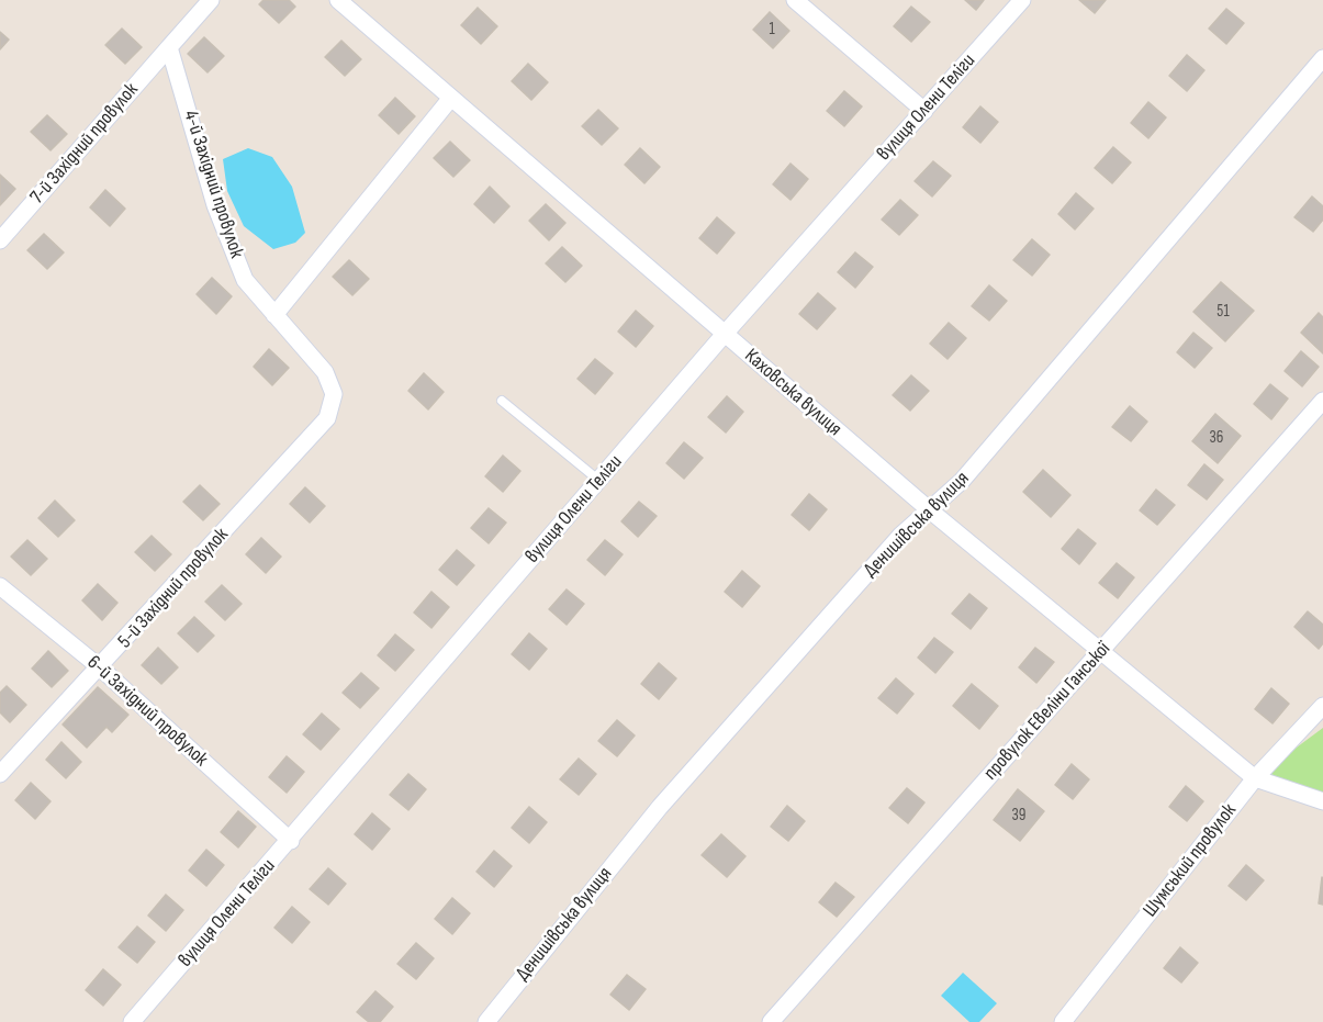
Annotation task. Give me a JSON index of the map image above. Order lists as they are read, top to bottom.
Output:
{
  "streets": {
    "street": [
      "вулиця Олени Теліги",
      "7-й Західний провулок",
      "4-й Західний провулок",
      "Каховська вулиця",
      "Денишівська вулиця",
      "5-й Західний провулок",
      "6-й Західний провулок",
      "провулок Евеліни Ганської",
      "Шумський провулок"
    ]
  },
  "crossings": [
    ["вулиця Олени Теліги", "Каховська вулиця"],
    ["вулиця Олени Теліги", "6-й Західний провулок"],
    ["7-й Західний провулок", "4-й Західний провулок"],
    ["4-й Західний провулок", "5-й Західний провулок"],
    ["Каховська вулиця", "Денишівська вулиця"],
    ["Каховська вулиця", "провулок Евеліни Ганської"],
    ["Каховська вулиця", "Шумський провулок"],
    ["5-й Західний провулок", "6-й Західний провулок"]
  ],
  "house_numbers": [
    "1",
    "51",
    "36",
    "39"
  ]
}
